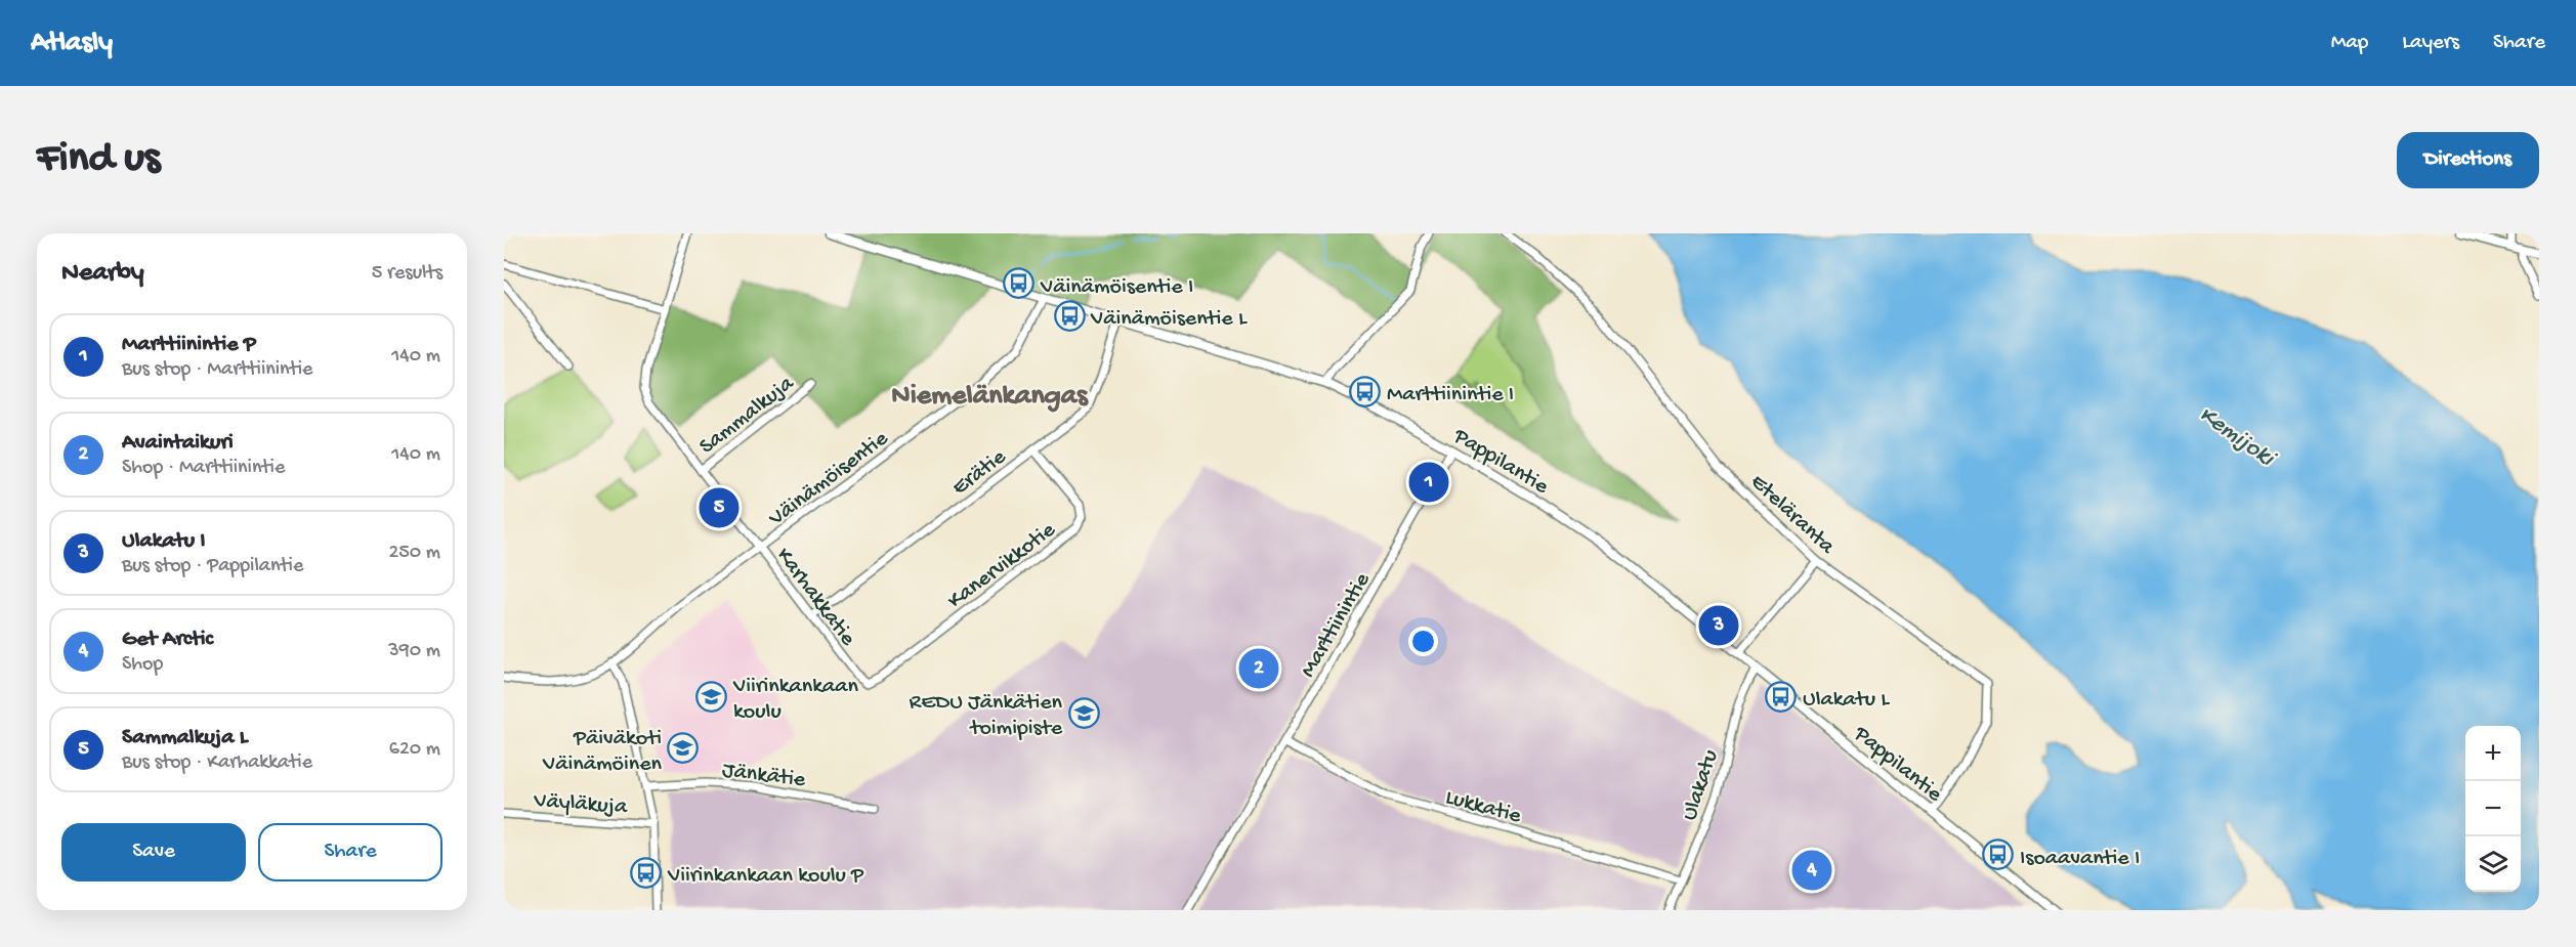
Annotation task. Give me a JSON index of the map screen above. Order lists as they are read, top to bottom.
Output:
{
  "streets": {
    "street": [
      "Sammalkuja",
      "Pappilantie",
      "Erätie",
      "Väinämöisentie",
      "Eteläranta",
      "Kanervikkotie",
      "Karhakkatie",
      "Marttiinintie",
      "Jänkätie",
      "Ulakatu",
      "Väyläkuja",
      "Lukkatie"
    ]
  },
  "crossings": [
    ["Sammalkuja", "Karhakkatie"],
    ["Pappilantie", "Erätie"],
    ["Pappilantie", "Väinämöisentie"],
    ["Pappilantie", "Eteläranta"],
    ["Pappilantie", "Marttiinintie"],
    ["Pappilantie", "Ulakatu"],
    ["Erätie", "Kanervikkotie"],
    ["Erätie", "Karhakkatie"],
    ["Väinämöisentie", "Karhakkatie"],
    ["Kanervikkotie", "Karhakkatie"],
    ["Marttiinintie", "Lukkatie"],
    ["Ulakatu", "Lukkatie"]
  ],
  "districts": ["Niemelänkangas"],
  "water": ["Kemijoki"],
  "places": {
    "bus stop": [
      "Väinämöisentie I",
      "Väinämöisentie L",
      "Marttiinintie I",
      "Ulakatu L",
      "Isoaavantie I",
      "Viirinkankaan koulu P"
    ],
    "school or university": ["Viirinkankaan koulu", "REDU Jänkätien toimipiste", "Päiväkoti Väinämöinen"]
  },
  "page": {
    "header": "Atlasly",
    "nav": ["Map", "Layers", "Share"],
    "buttons": [
      "Directions",
      ["Save", "Share"]
    ],
    "title": "Find us",
    "heading": ["Nearby", "5 results"],
    "list": [
      {
        "mark": "1",
        "name": "Marttiinintie P",
        "note": "Bus stop · Marttiinintie",
        "value": "140 m"
      },
      {
        "mark": "2",
        "name": "Avaintaikuri",
        "note": "Shop · Marttiinintie",
        "value": "140 m"
      },
      {
        "mark": "3",
        "name": "Ulakatu I",
        "note": "Bus stop · Pappilantie",
        "value": "250 m"
      },
      {
        "mark": "4",
        "name": "Get Arctic",
        "note": "Shop",
        "value": "390 m"
      },
      {
        "mark": "5",
        "name": "Sammalkuja L",
        "note": "Bus stop · Karhakkatie",
        "value": "620 m"
      }
    ],
    "pins": [
      "1",
      "5",
      "3",
      "2",
      "4"
    ],
    "map_buttons": ["+", "−"]
  }
}
